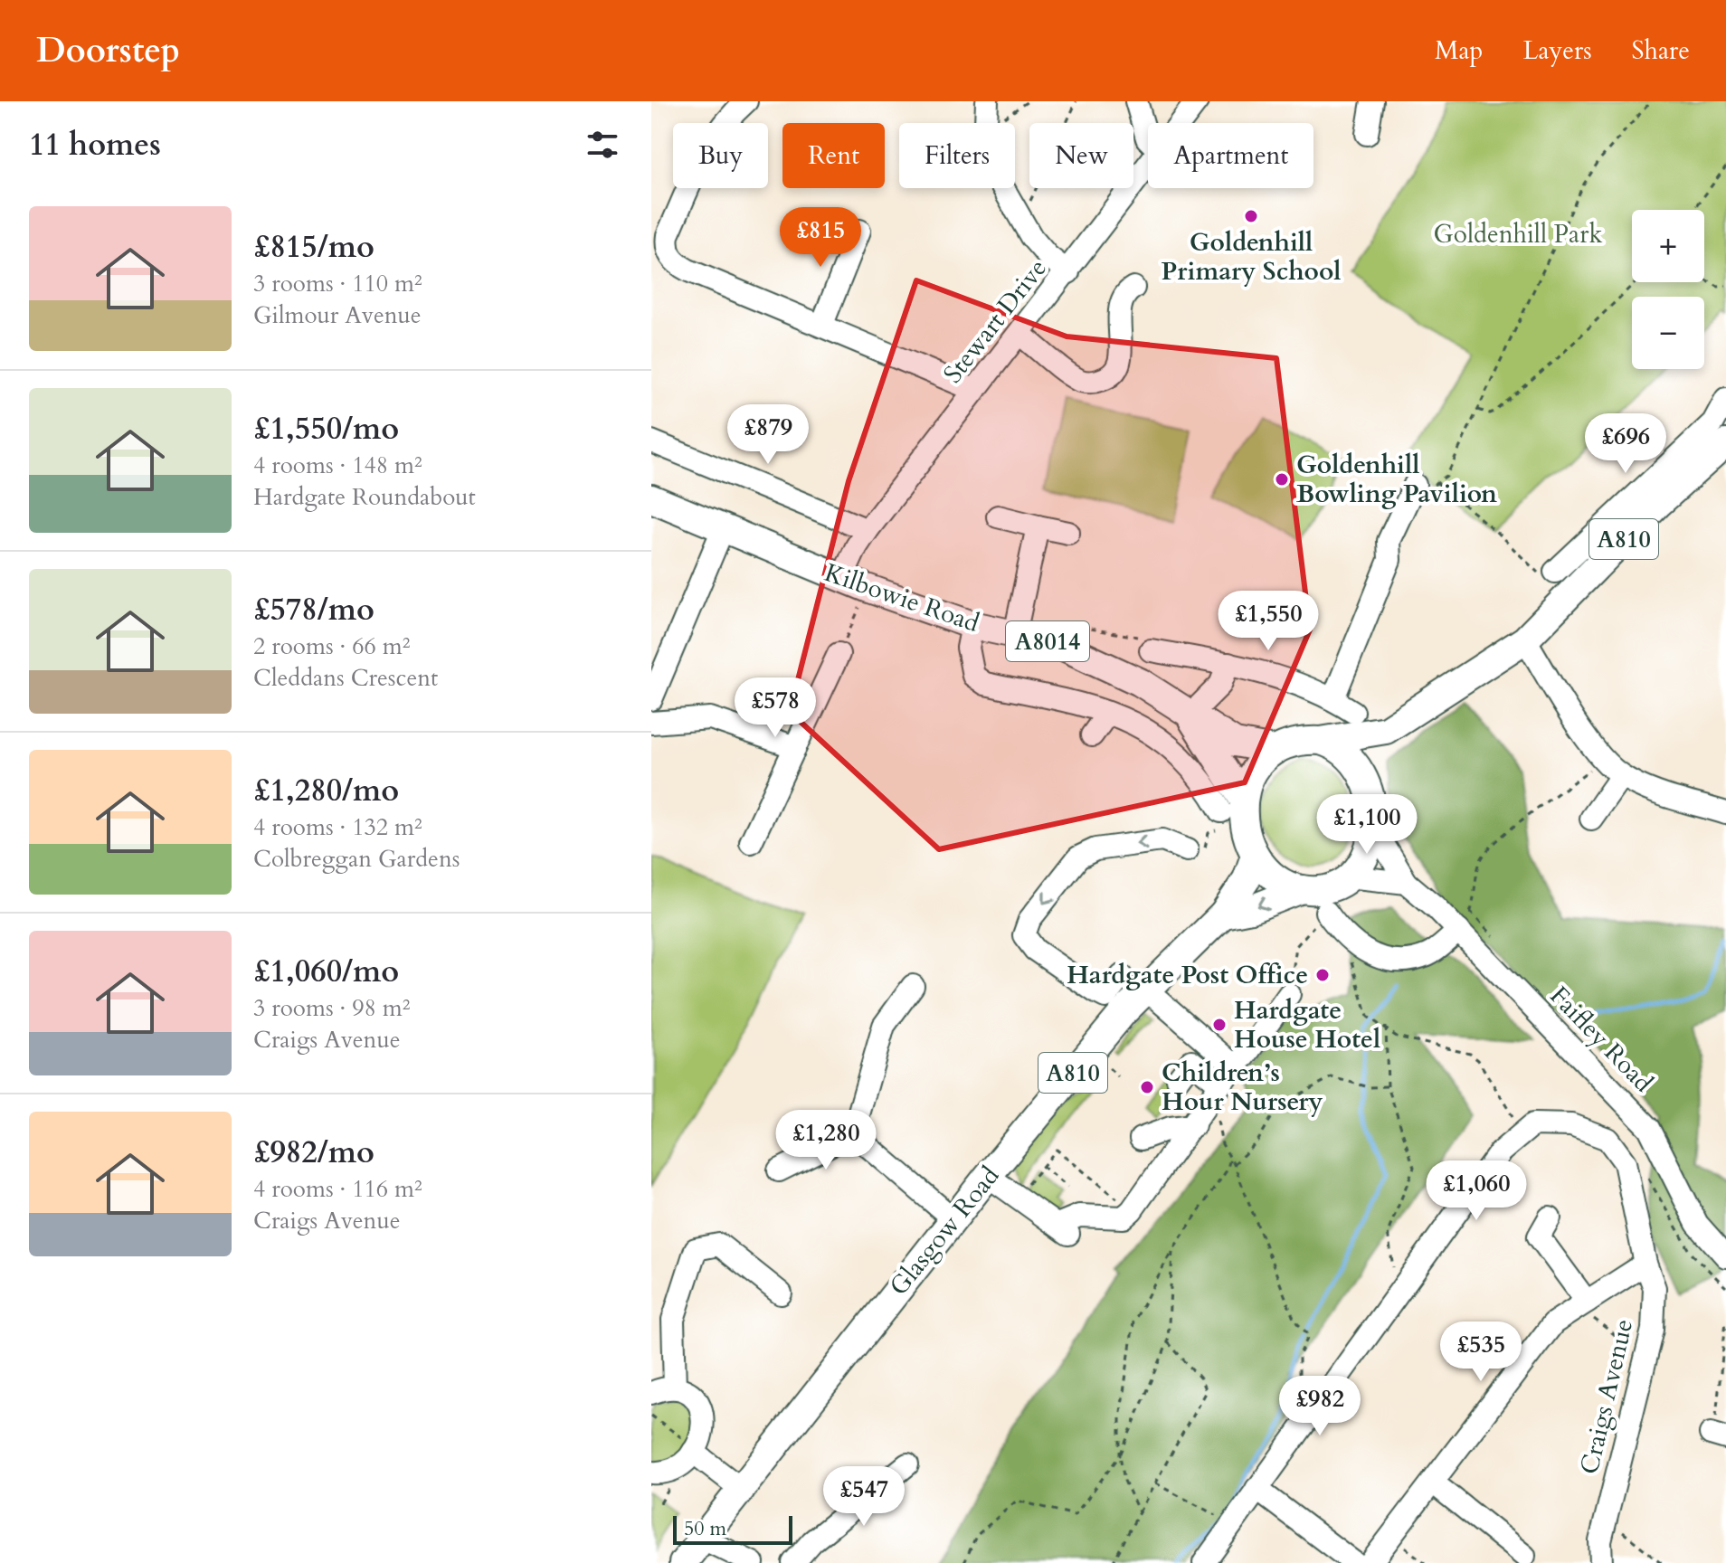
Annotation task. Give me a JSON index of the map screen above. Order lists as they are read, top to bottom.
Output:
{
  "streets": {
    "main road": [
      "A810",
      "Kilbowie Road",
      "A8014",
      "Glasgow Road"
    ],
    "street": ["Stewart Drive", "Faifley Road", "Craigs Avenue"]
  },
  "crossings": [
    ["Stewart Drive", "Kilbowie Road"],
    ["A810", "Kilbowie Road"],
    ["A810", "Faifley Road"],
    ["A810", "Glasgow Road"],
    ["Kilbowie Road", "Faifley Road"],
    ["Kilbowie Road", "Glasgow Road"],
    ["Faifley Road", "Glasgow Road"]
  ],
  "parks": ["Goldenhill Park"],
  "places": [
    "Goldenhill Primary School",
    "Goldenhill Bowling Pavilion",
    "Hardgate Post Office",
    "Hardgate House Hotel",
    "Children’s Hour Nursery"
  ],
  "scale_bar": "50 m",
  "page": {
    "header": "Doorstep",
    "nav": ["Map", "Layers", "Share"],
    "heading": "11 homes",
    "chip": [
      "Buy",
      "Rent",
      "Filters",
      "New",
      "Apartment"
    ],
    "list": [
      {
        "name": "£815/mo",
        "note": "3 rooms · 110 m² · Gilmour Avenue"
      },
      {
        "name": "£1,550/mo",
        "note": "4 rooms · 148 m² · Hardgate Roundabout"
      },
      {
        "name": "£578/mo",
        "note": "2 rooms · 66 m² · Cleddans Crescent"
      },
      {
        "name": "£1,280/mo",
        "note": "4 rooms · 132 m² · Colbreggan Gardens"
      },
      {
        "name": "£1,060/mo",
        "note": "3 rooms · 98 m² · Craigs Avenue"
      },
      {
        "name": "£982/mo",
        "note": "4 rooms · 116 m² · Craigs Avenue"
      }
    ],
    "price": [
      "£815",
      "£879",
      "£696",
      "£1,550",
      "£578",
      "£1,100",
      "£1,280",
      "£1,060",
      "£535",
      "£982",
      "£547"
    ],
    "map_buttons": ["+", "−"],
    "scale": "50 m"
  }
}
